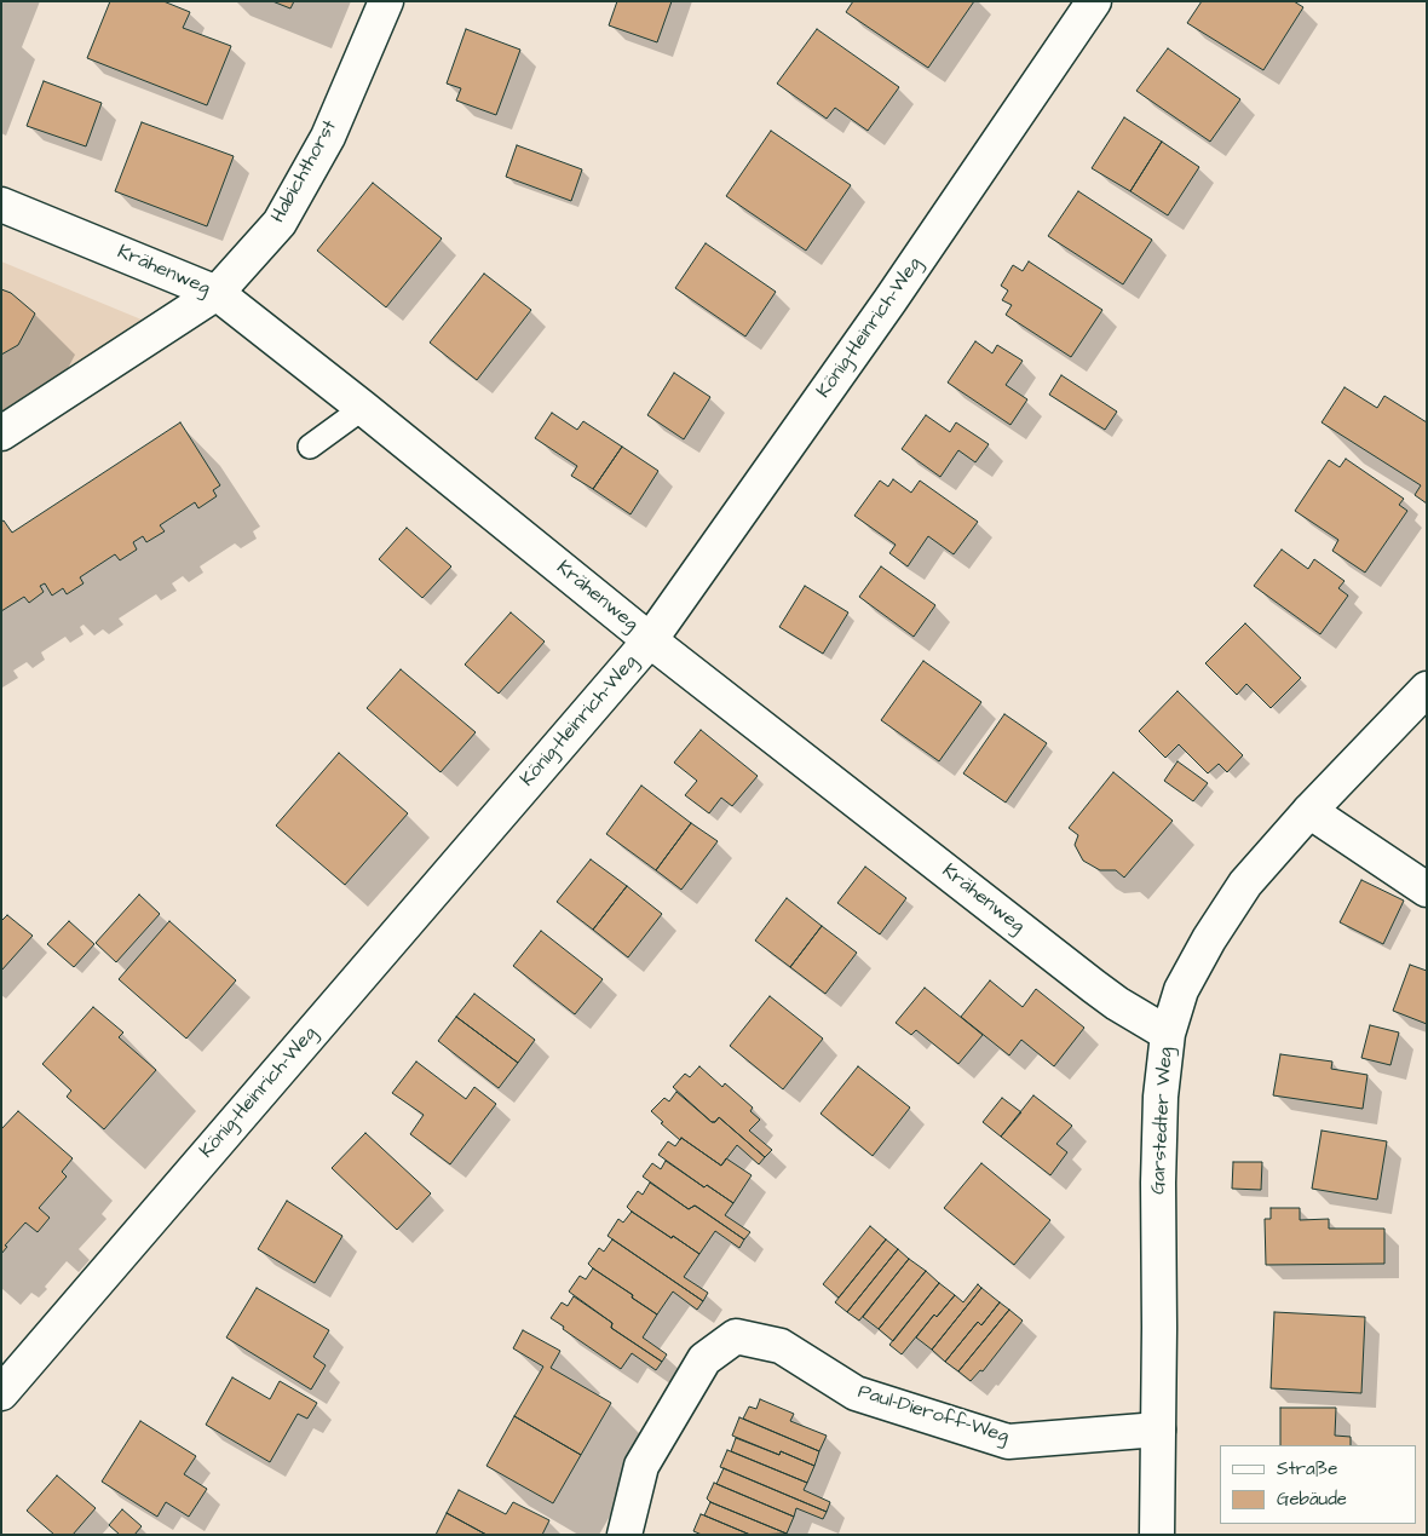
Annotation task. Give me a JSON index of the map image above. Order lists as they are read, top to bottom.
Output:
{
  "streets": {
    "street": [
      "Habichthorst",
      "Krähenweg",
      "König-Heinrich-Weg",
      "Garstedter Weg",
      "Paul-Dieroff-Weg"
    ]
  },
  "crossings": [
    ["Habichthorst", "Krähenweg"],
    ["Krähenweg", "König-Heinrich-Weg"],
    ["Krähenweg", "Garstedter Weg"],
    ["Garstedter Weg", "Paul-Dieroff-Weg"]
  ],
  "legend": ["Straße", "Gebäude"]
}
